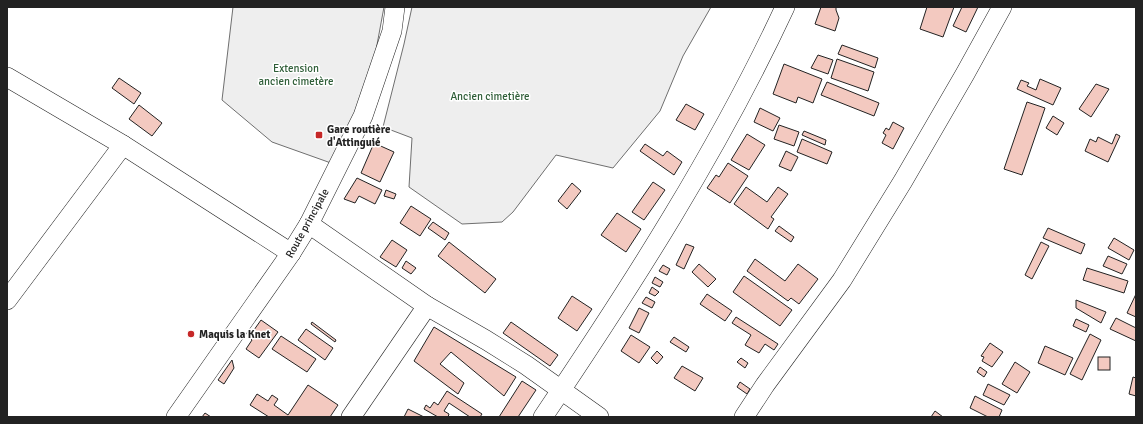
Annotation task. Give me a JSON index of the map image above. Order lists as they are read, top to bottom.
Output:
{
  "streets": {
    "street": ["Route principale"]
  },
  "parks": ["Extension ancien cimetère", "Ancien cimetière"],
  "places": {
    "transit": ["Gare routière d'Attinguié"],
    "other": ["Maquis la Knet"]
  }
}
